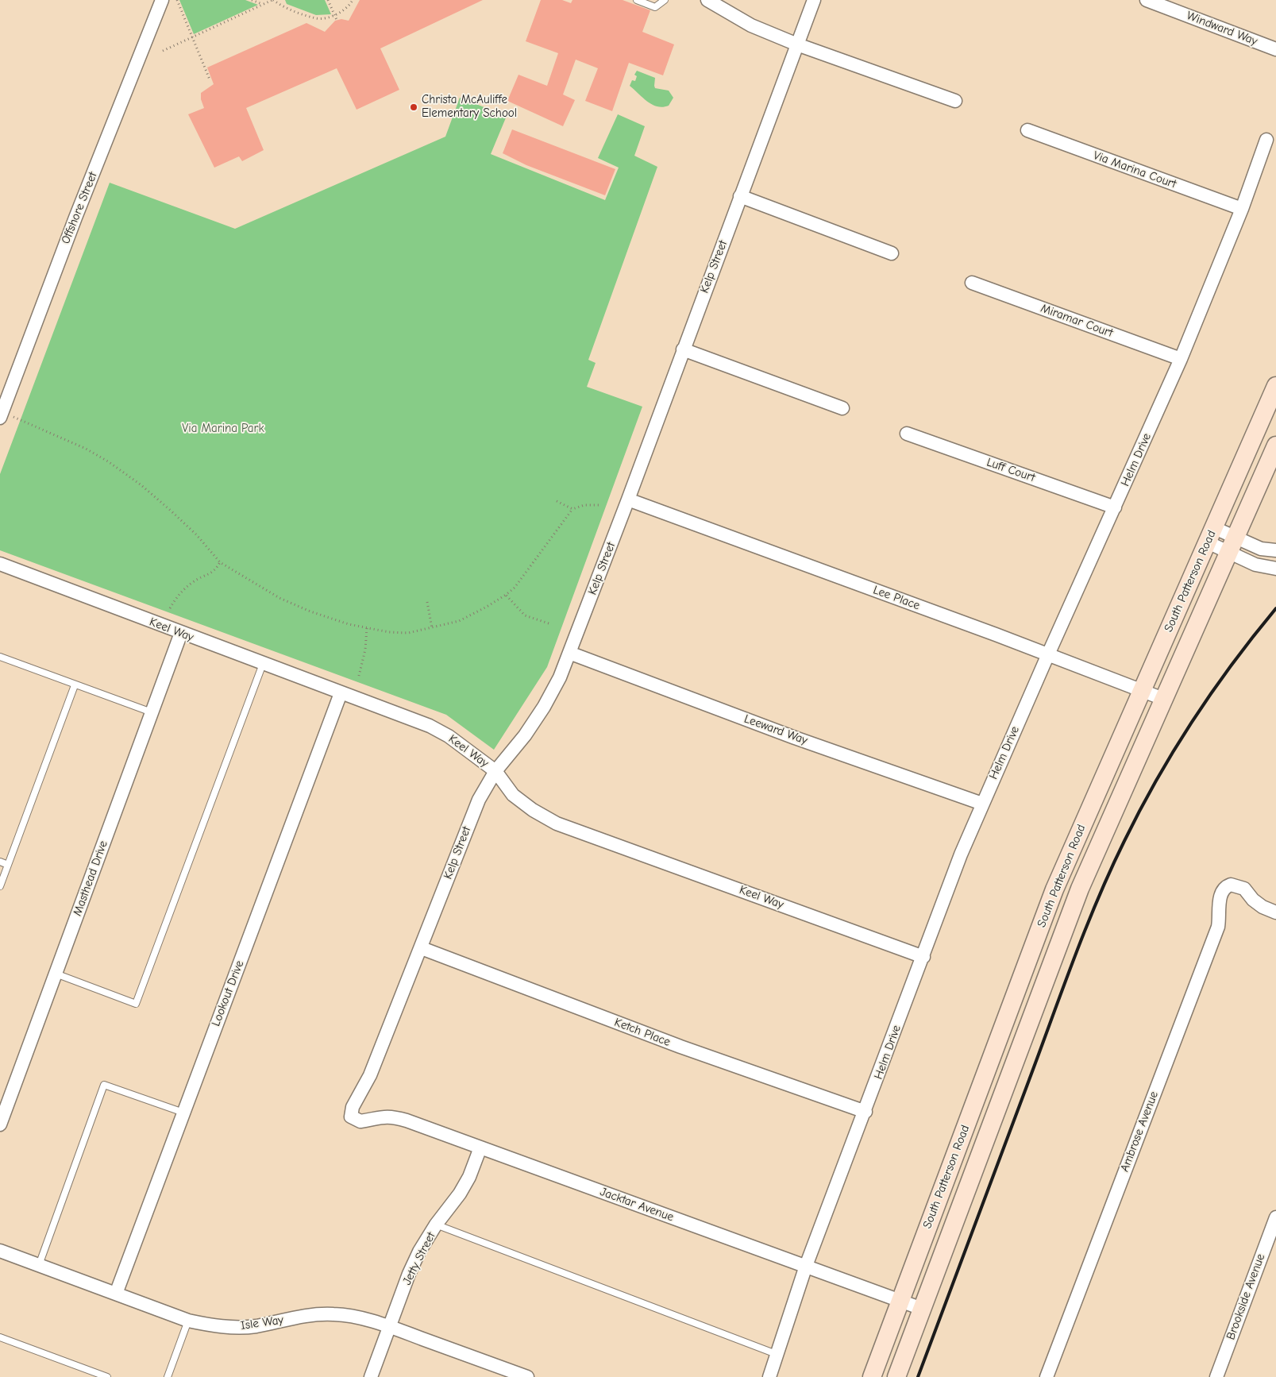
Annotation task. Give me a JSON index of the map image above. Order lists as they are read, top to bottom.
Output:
{
  "streets": {
    "street": [
      "Windward Way",
      "Via Marina Court",
      "Offshore Street",
      "Kelp Street",
      "Miramar Court",
      "Helm Drive",
      "Luff Court",
      "South Patterson Road",
      "Lee Place",
      "Keel Way",
      "Leeward Way",
      "Masthead Drive",
      "Lookout Drive",
      "Ketch Place",
      "Ambrose Avenue",
      "Jacktar Avenue",
      "Jetty Street",
      "Brookside Avenue",
      "Isle Way"
    ]
  },
  "crossings": [
    ["Via Marina Court", "Helm Drive"],
    ["Kelp Street", "Lee Place"],
    ["Kelp Street", "Keel Way"],
    ["Kelp Street", "Leeward Way"],
    ["Kelp Street", "Ketch Place"],
    ["Kelp Street", "Jacktar Avenue"],
    ["Miramar Court", "Helm Drive"],
    ["Helm Drive", "Luff Court"],
    ["Helm Drive", "Lee Place"],
    ["Helm Drive", "Keel Way"],
    ["Helm Drive", "Leeward Way"],
    ["Helm Drive", "Ketch Place"],
    ["Helm Drive", "Jacktar Avenue"],
    ["South Patterson Road", "Lee Place"],
    ["South Patterson Road", "Jacktar Avenue"],
    ["Keel Way", "Masthead Drive"],
    ["Keel Way", "Lookout Drive"],
    ["Lookout Drive", "Isle Way"],
    ["Jacktar Avenue", "Jetty Street"],
    ["Jetty Street", "Isle Way"]
  ],
  "parks": ["Via Marina Park"],
  "places": ["Christa McAuliffe Elementary School"]
}
